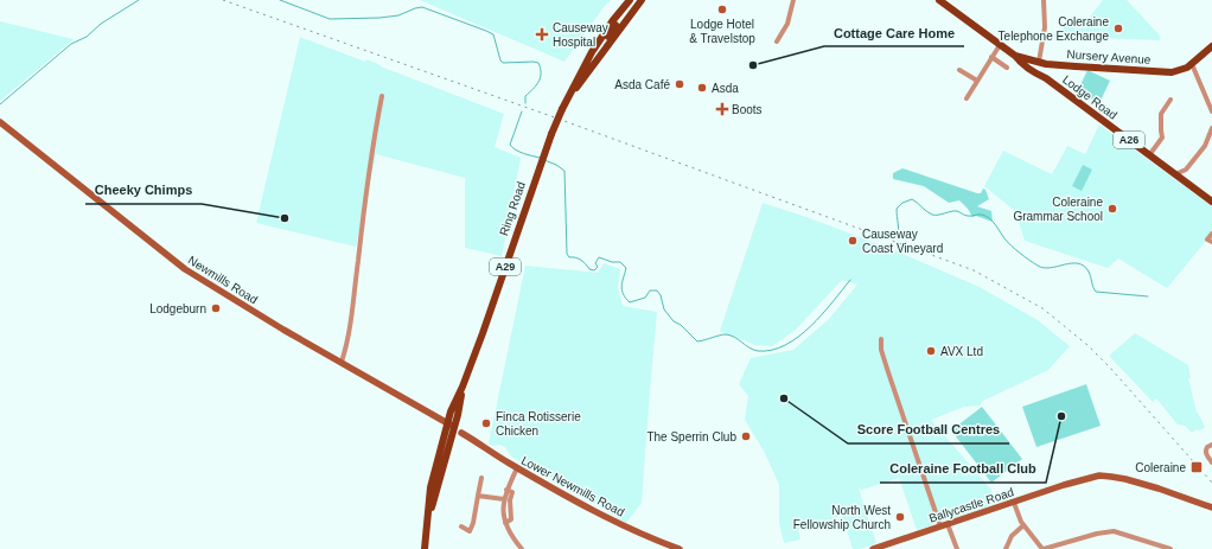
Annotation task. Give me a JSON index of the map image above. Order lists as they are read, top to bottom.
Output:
{
  "streets": {
    "main road": [
      "Nursery Avenue",
      "Lodge Road",
      "A26",
      "Ring Road",
      "A29"
    ],
    "street": ["Newmills Road", "Lower Newmills Road", "Ballycastle Road"]
  },
  "crossings": [
    ["Nursery Avenue", "Lodge Road"],
    ["Ring Road", "Newmills Road"]
  ],
  "places": {
    "other": [
      "Lodge Hotel & Travelstop",
      "Coleraine Telephone Exchange",
      "Cottage Care Home",
      "Asda Café",
      "Asda",
      "Coleraine Grammar School",
      "Cheeky Chimps",
      "Causeway Coast Vineyard",
      "Lodgeburn",
      "AVX Ltd",
      "Score Football Centres",
      "Coleraine Football Club",
      "Finca Rotisserie Chicken",
      "The Sperrin Club",
      "North West Fellowship Church"
    ],
    "health": ["Causeway Hospital", "Boots"],
    "transit": ["Coleraine"]
  }
}
